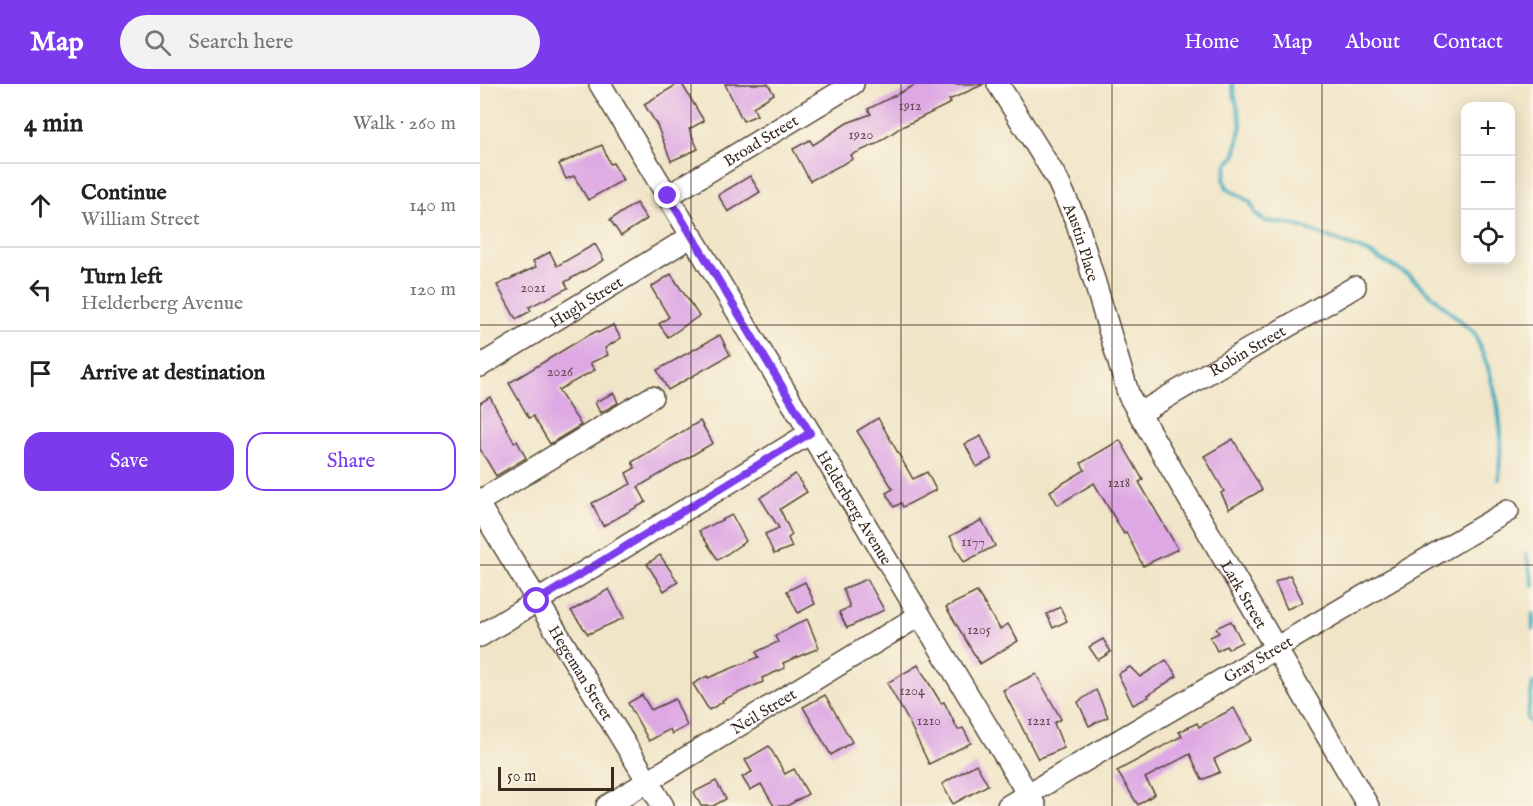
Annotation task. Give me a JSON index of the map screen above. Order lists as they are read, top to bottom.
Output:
{
  "streets": {
    "street": [
      "Broad Street",
      "Austin Place",
      "Hugh Street",
      "Robin Street",
      "Helderberg Avenue",
      "Lark Street",
      "Gray Street",
      "Hegeman Street",
      "Neil Street"
    ]
  },
  "crossings": [
    ["Broad Street", "Helderberg Avenue"],
    ["Austin Place", "Robin Street"],
    ["Austin Place", "Lark Street"],
    ["Hugh Street", "Helderberg Avenue"],
    ["Robin Street", "Lark Street"],
    ["Helderberg Avenue", "Gray Street"],
    ["Helderberg Avenue", "Neil Street"],
    ["Lark Street", "Gray Street"],
    ["Hegeman Street", "Neil Street"]
  ],
  "house_numbers": [
    "1912",
    "1920",
    "2021",
    "2026",
    "1218",
    "1177",
    "1205",
    "1204",
    "1210",
    "1221"
  ],
  "scale_bar": "50 m",
  "page": {
    "header": "Map",
    "search": "Search here",
    "nav": [
      "Home",
      "Map",
      "About",
      "Contact"
    ],
    "heading": ["4 min", "Walk · 260 m"],
    "map_buttons": ["+", "−"],
    "list": [
      ["Continue", "William Street", "140 m"],
      ["Turn left", "Helderberg Avenue", "120 m"],
      "Arrive at destination"
    ],
    "buttons": ["Save", "Share"],
    "scale": "50 m"
  }
}
